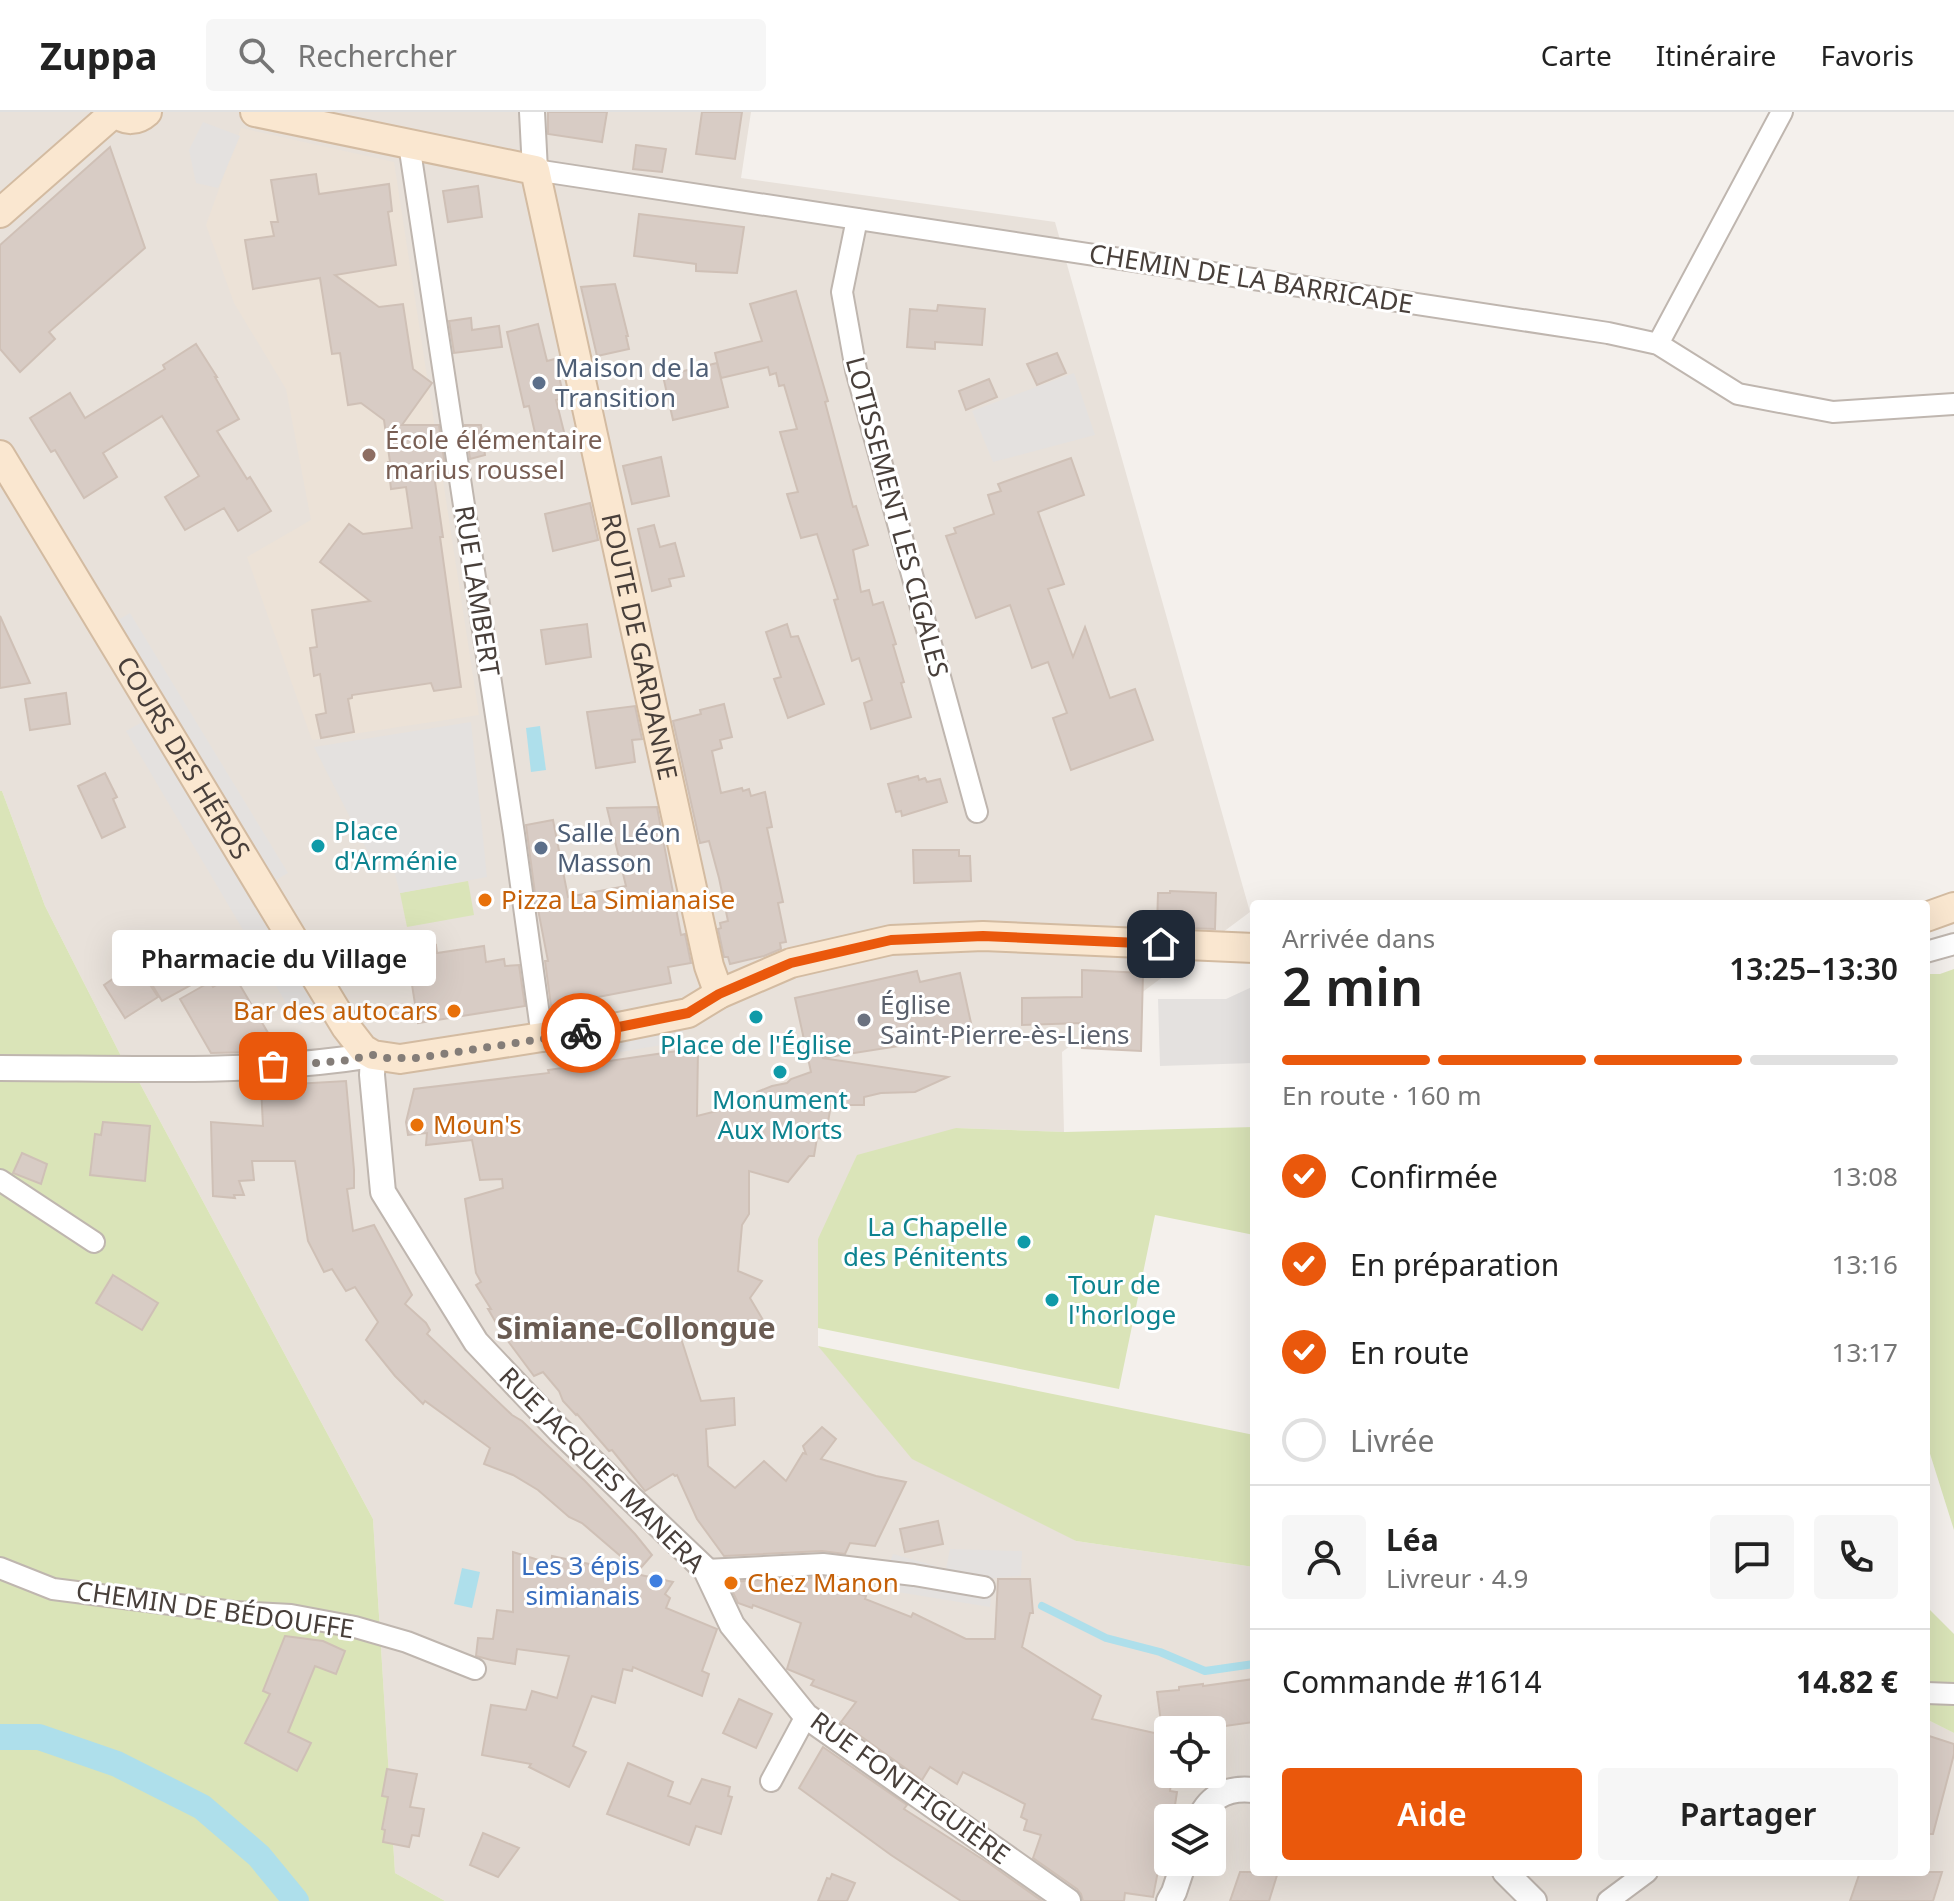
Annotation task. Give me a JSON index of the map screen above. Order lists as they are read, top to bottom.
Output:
{
  "streets": {
    "main road": ["ROUTE DE GARDANNE", "COURS DES HÉROS"],
    "street": [
      "CHEMIN DE LA BARRICADE",
      "LOTISSEMENT LES CIGALES",
      "RUE LAMBERT",
      "RUE JACQUES MANERA",
      "CHEMIN DE BÉDOUFFE",
      "RUE FONTFIGUIÈRE"
    ]
  },
  "crossings": [
    ["CHEMIN DE LA BARRICADE", "LOTISSEMENT LES CIGALES"],
    ["CHEMIN DE LA BARRICADE", "ROUTE DE GARDANNE"],
    ["COURS DES HÉROS", "RUE JACQUES MANERA"],
    ["RUE JACQUES MANERA", "RUE FONTFIGUIÈRE"]
  ],
  "districts": ["Simiane-Collongue"],
  "places": [
    "Maison de la Transition",
    "École élémentaire marius roussel",
    "Place d'Arménie",
    "Salle Léon Masson",
    "Pizza La Simianaise",
    "Bar des autocars",
    "Place de l'Église",
    "Église Saint-Pierre-ès-Liens",
    "Pharmacie du Village",
    "Monument Aux Morts",
    "Moun's",
    "La Chapelle des Pénitents",
    "Tour de l'horloge",
    "Les 3 épis simianais",
    "Chez Manon"
  ],
  "page": {
    "header": "Zuppa",
    "search": "Rechercher",
    "nav": ["Carte", "Itinéraire", "Favoris"],
    "heading": ["2 min", "Arrivée dans", "13:25–13:30"],
    "panel": [
      "Léa",
      "Livreur · 4.9",
      "Commande #1614",
      "14.82 €"
    ],
    "bubble": "Pharmacie du Village",
    "bar": "En route · 160 m",
    "list": [
      ["Confirmée", "13:08"],
      ["En préparation", "13:16"],
      ["En route", "13:17"],
      "Livrée"
    ],
    "buttons": ["Aide", "Partager"]
  }
}
